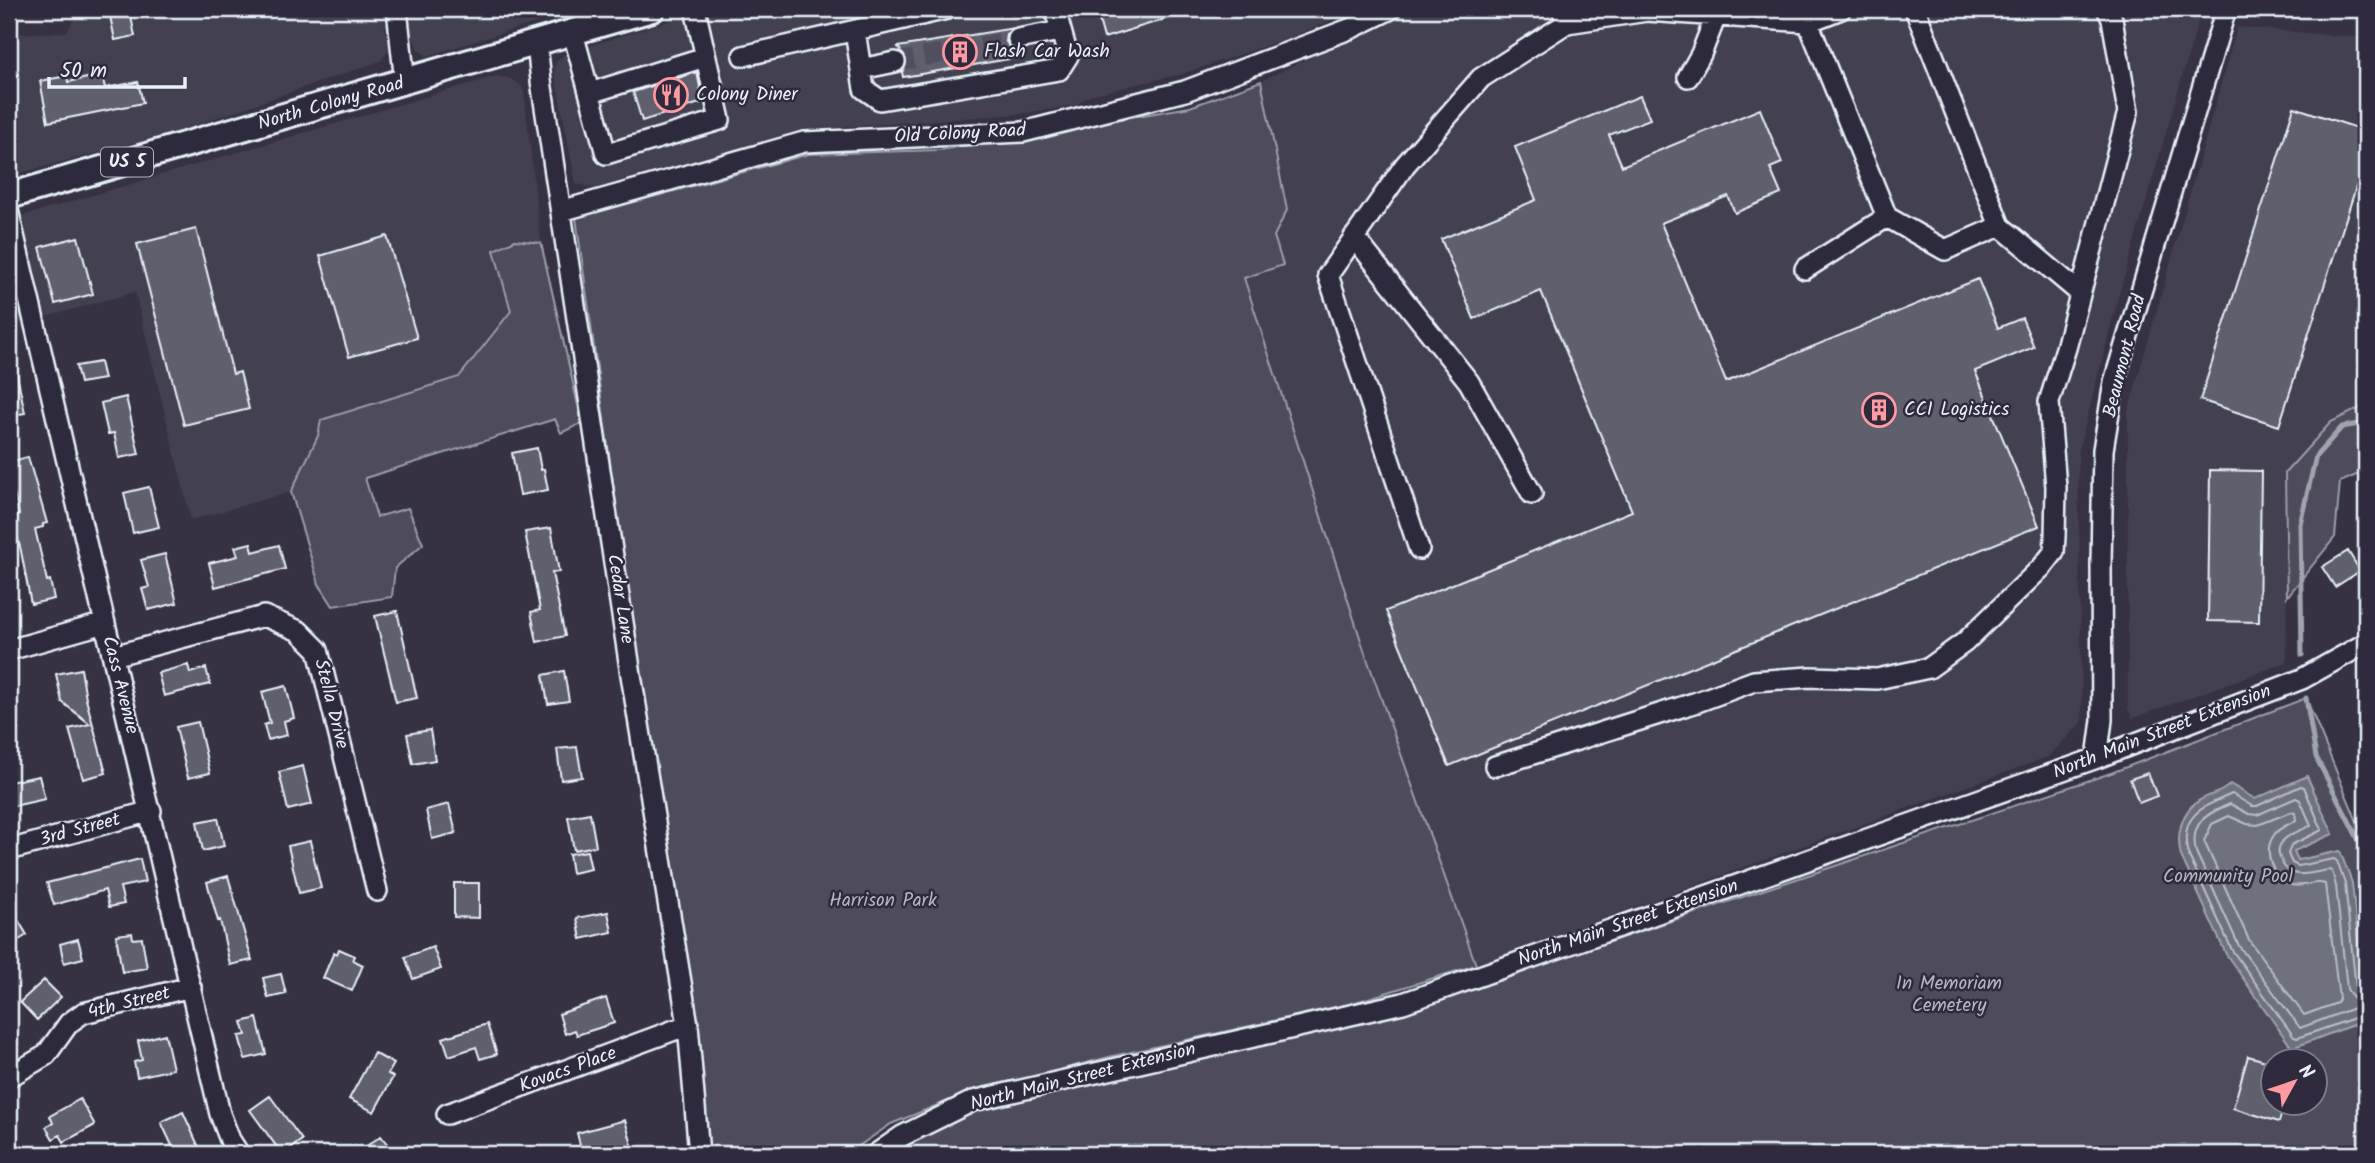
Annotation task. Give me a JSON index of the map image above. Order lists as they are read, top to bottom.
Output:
{
  "streets": {
    "main road": ["North Colony Road", "US 5"],
    "street": [
      "Old Colony Road",
      "Beaumont Road",
      "Cedar Lane",
      "Cass Avenue",
      "Stella Drive",
      "North Main Street Extension",
      "3rd Street",
      "4th Street",
      "Kovacs Place"
    ]
  },
  "crossings": [
    ["North Colony Road", "Cedar Lane"],
    ["Old Colony Road", "Cedar Lane"],
    ["Beaumont Road", "North Main Street Extension"],
    ["Cedar Lane", "Kovacs Place"],
    ["Cass Avenue", "Stella Drive"],
    ["Cass Avenue", "3rd Street"],
    ["Cass Avenue", "4th Street"]
  ],
  "parks": ["Community Pool", "Harrison Park", "In Memoriam Cemetery"],
  "places": {
    "building": ["Flash Car Wash", "CCI Logistics"],
    "restaurant": ["Colony Diner"]
  },
  "scale_bar": "50 m",
  "north": "top right"
}
